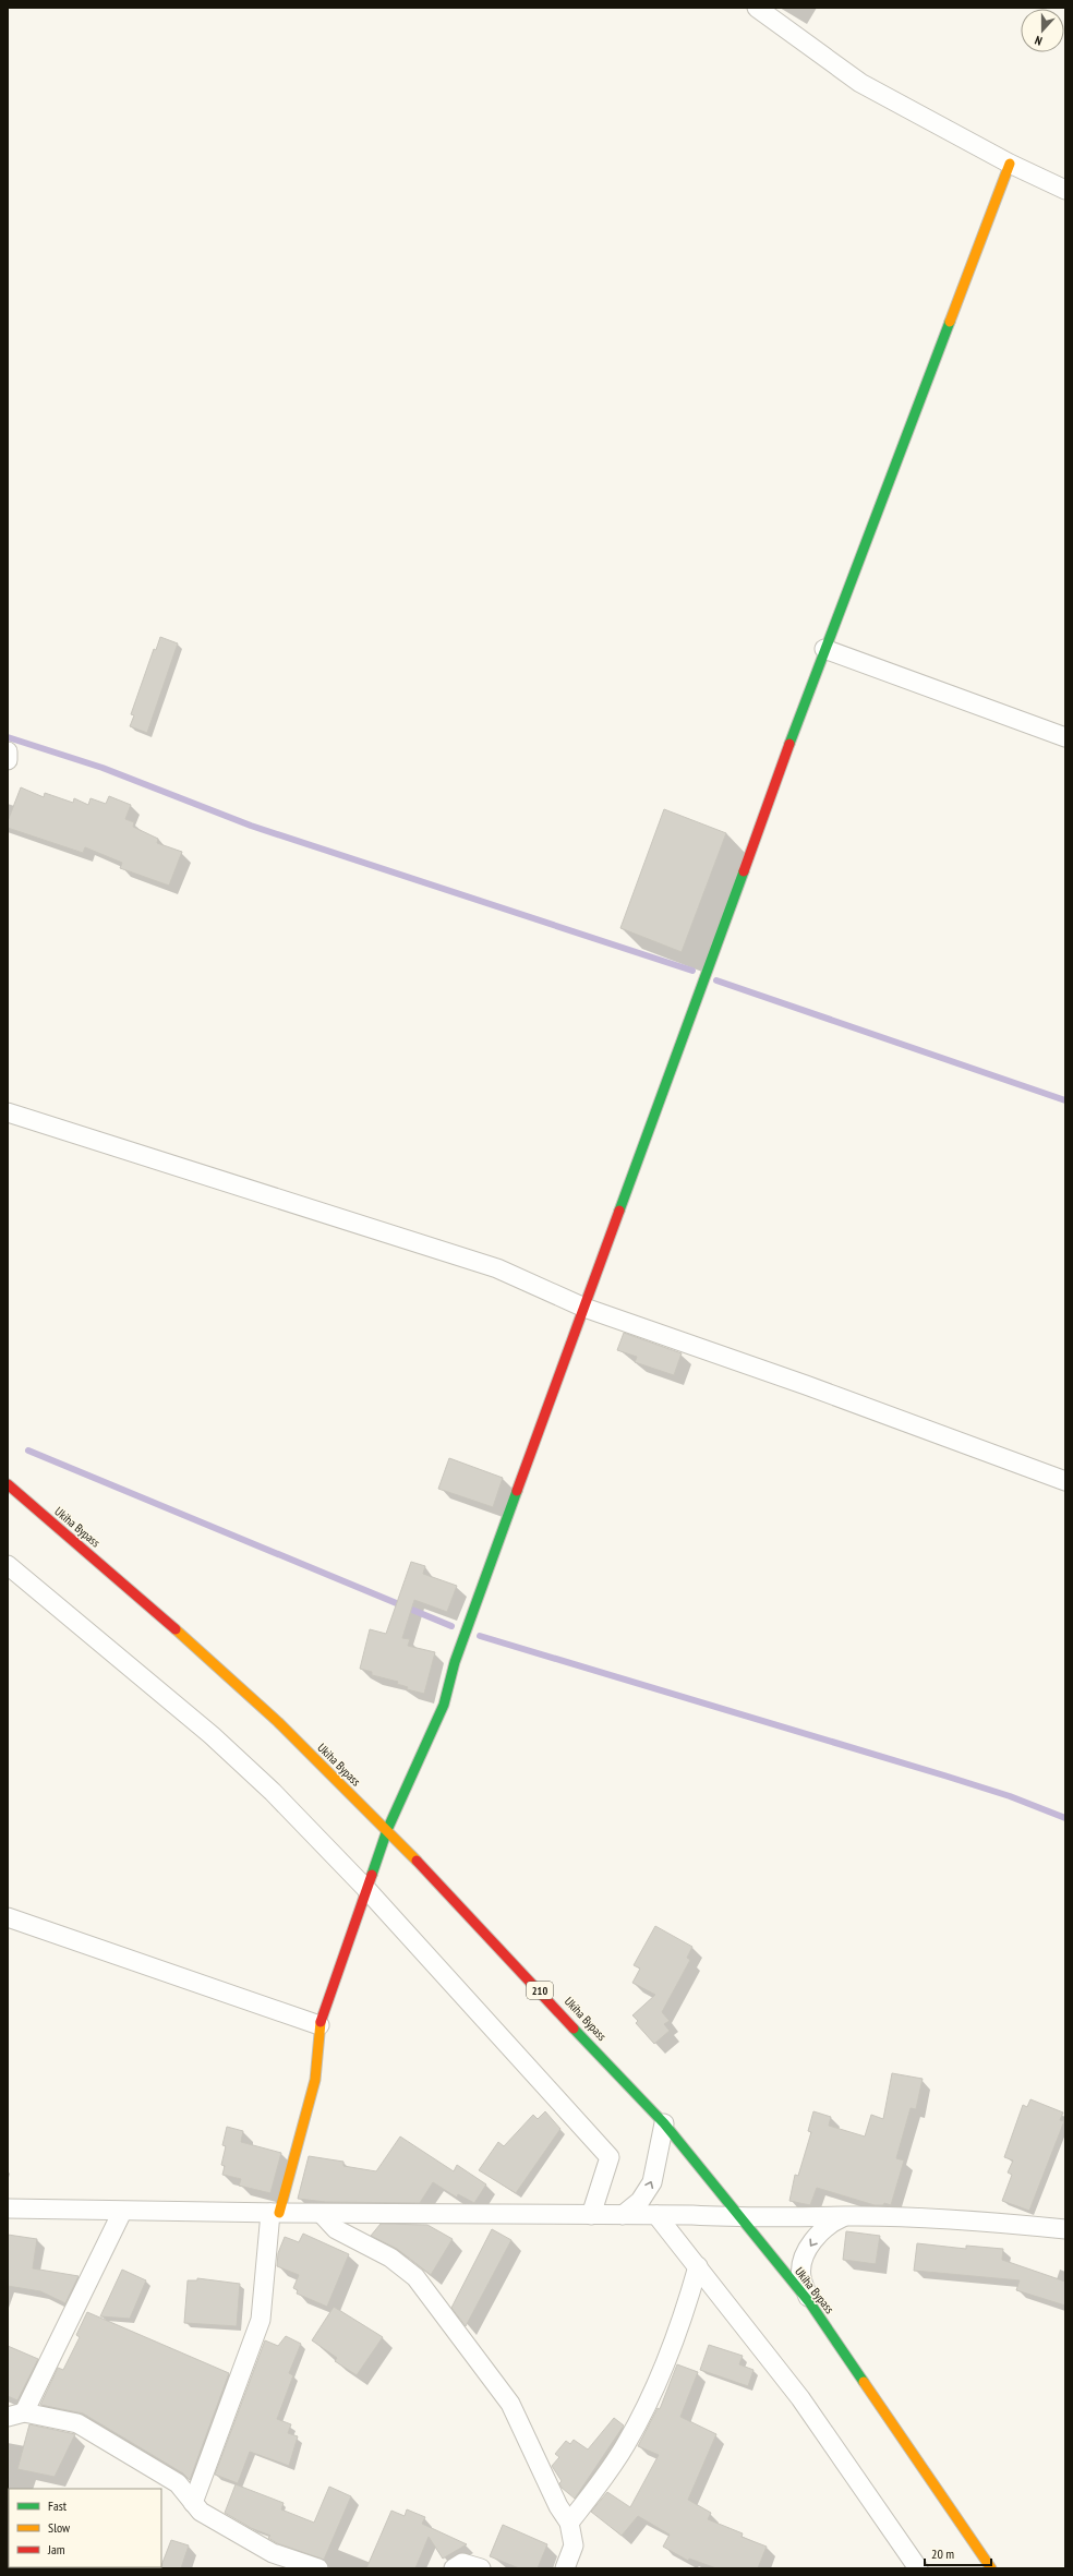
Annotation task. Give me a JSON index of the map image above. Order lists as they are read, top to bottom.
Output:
{
  "streets": {
    "main road": ["Ukiha Bypass", "210"]
  },
  "legend": ["Fast", "Slow", "Jam"],
  "scale_bar": "20 m",
  "north": "bottom"
}
